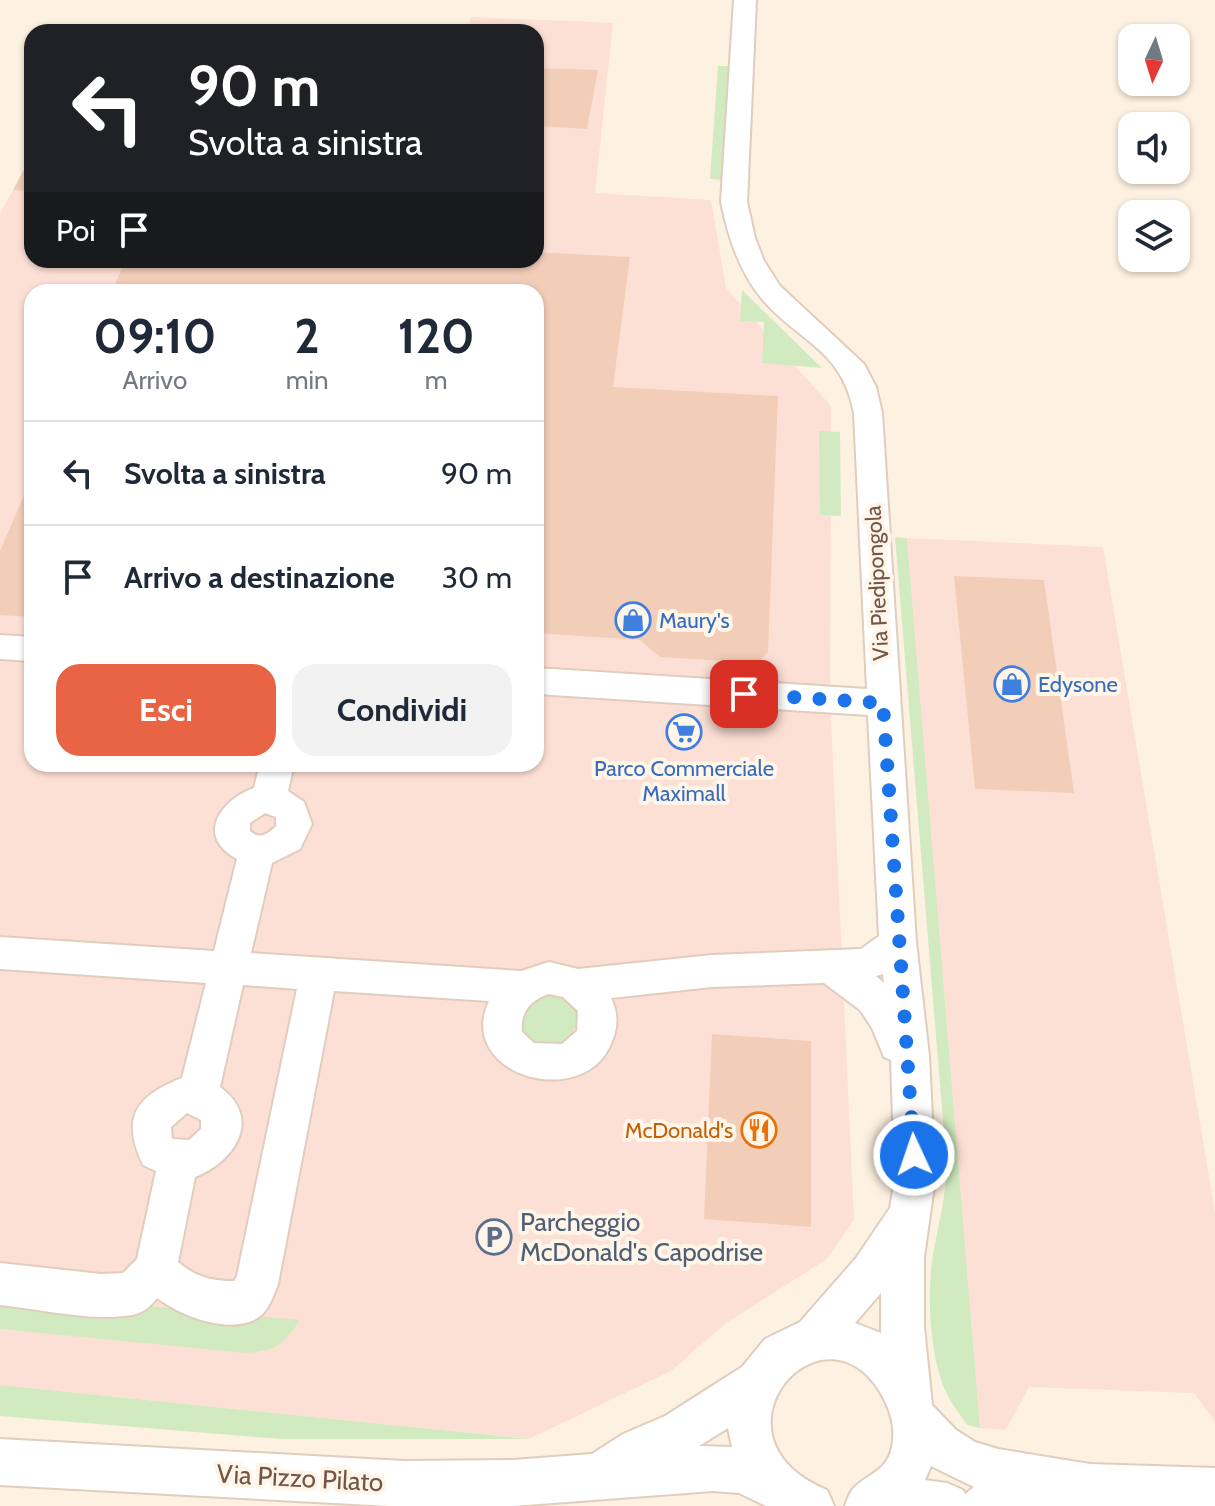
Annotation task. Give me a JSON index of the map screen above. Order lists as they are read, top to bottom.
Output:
{
  "streets": {
    "street": ["Via Piedipongola", "Via Pizzo Pilato"]
  },
  "crossings": [
    ["Via Piedipongola", "Via Pizzo Pilato"]
  ],
  "places": {
    "shop": ["Maury's", "Edysone"],
    "supermarket": ["Parco Commerciale Maximall"],
    "restaurant": ["McDonald's"],
    "parking": ["Parcheggio McDonald's Capodrise"]
  },
  "north": "bottom",
  "page": {
    "turn": ["90 m", "Svolta a sinistra"],
    "then": "Poi",
    "eta": [
      "09:10",
      "Arrivo",
      "2",
      "min",
      "120",
      "m"
    ],
    "list": [
      {
        "name": "Svolta a sinistra",
        "value": "90 m"
      },
      {
        "name": "Arrivo a destinazione",
        "value": "30 m"
      }
    ],
    "buttons": ["Esci", "Condividi"]
  }
}
